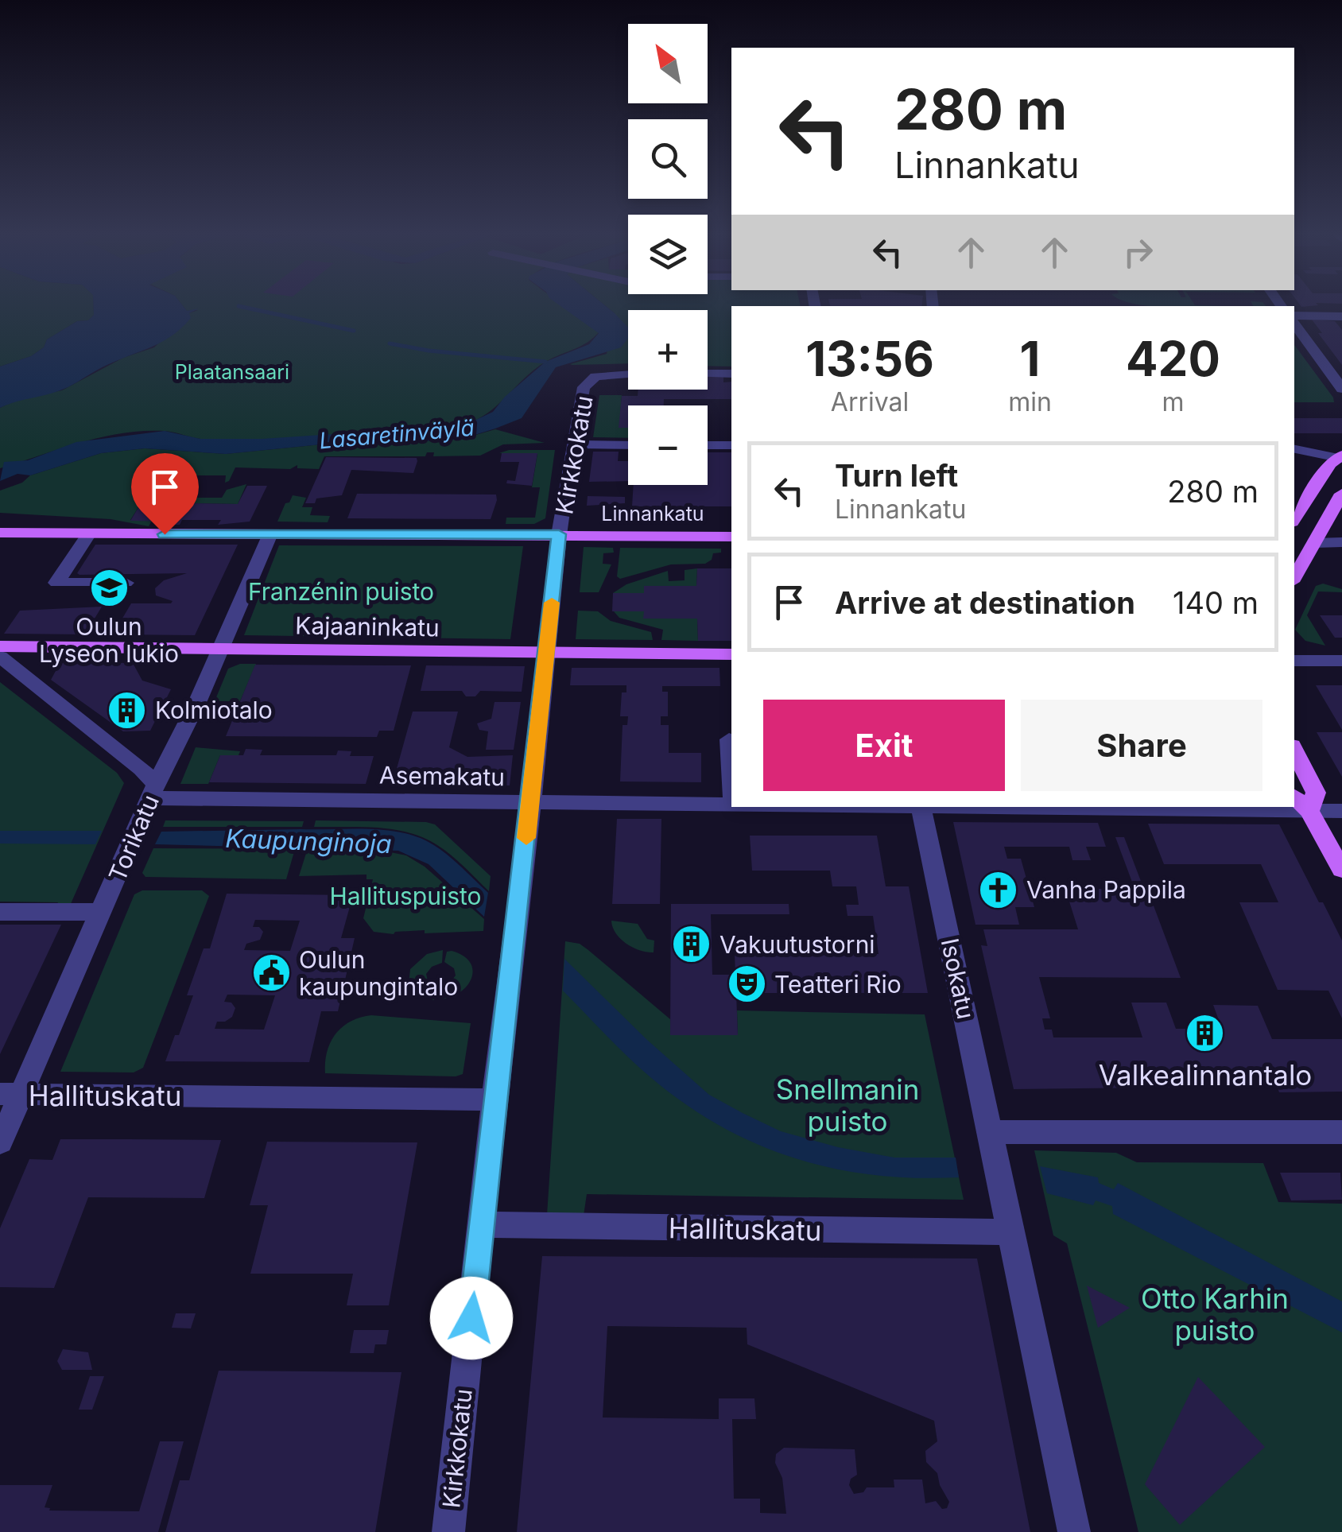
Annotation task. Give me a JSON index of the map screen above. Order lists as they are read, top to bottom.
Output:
{
  "streets": {
    "main road": ["Linnankatu", "Kajaaninkatu"],
    "street": [
      "Kirkkokatu",
      "Asemakatu",
      "Torikatu",
      "Isokatu",
      "Hallituskatu"
    ]
  },
  "crossings": [
    ["Kirkkokatu", "Linnankatu"],
    ["Kirkkokatu", "Kajaaninkatu"],
    ["Kirkkokatu", "Asemakatu"],
    ["Kirkkokatu", "Hallituskatu"],
    ["Linnankatu", "Torikatu"],
    ["Kajaaninkatu", "Torikatu"],
    ["Asemakatu", "Torikatu"],
    ["Torikatu", "Hallituskatu"]
  ],
  "water": ["Lasaretinväylä", "Kaupunginoja"],
  "parks": [
    "Plaatansaari",
    "Franzénin puisto",
    "Hallituspuisto",
    "Snellmanin puisto",
    "Otto Karhin puisto"
  ],
  "places": {
    "school or university": ["Oulun Lyseon lukio"],
    "building": ["Kolmiotalo", "Vakuutustorni", "Valkealinnantalo"],
    "church": ["Vanha Pappila"],
    "public building": ["Oulun kaupungintalo"],
    "theatre": ["Teatteri Rio"]
  },
  "north": "top left",
  "page": {
    "map_buttons": ["+", "−"],
    "turn": ["280 m", "Linnankatu"],
    "eta": [
      "13:56",
      "Arrival",
      "1",
      "min",
      "420",
      "m"
    ],
    "list": [
      {
        "name": "Turn left",
        "note": "Linnankatu",
        "value": "280 m"
      },
      {
        "name": "Arrive at destination",
        "value": "140 m"
      }
    ],
    "buttons": ["Exit", "Share"]
  }
}
